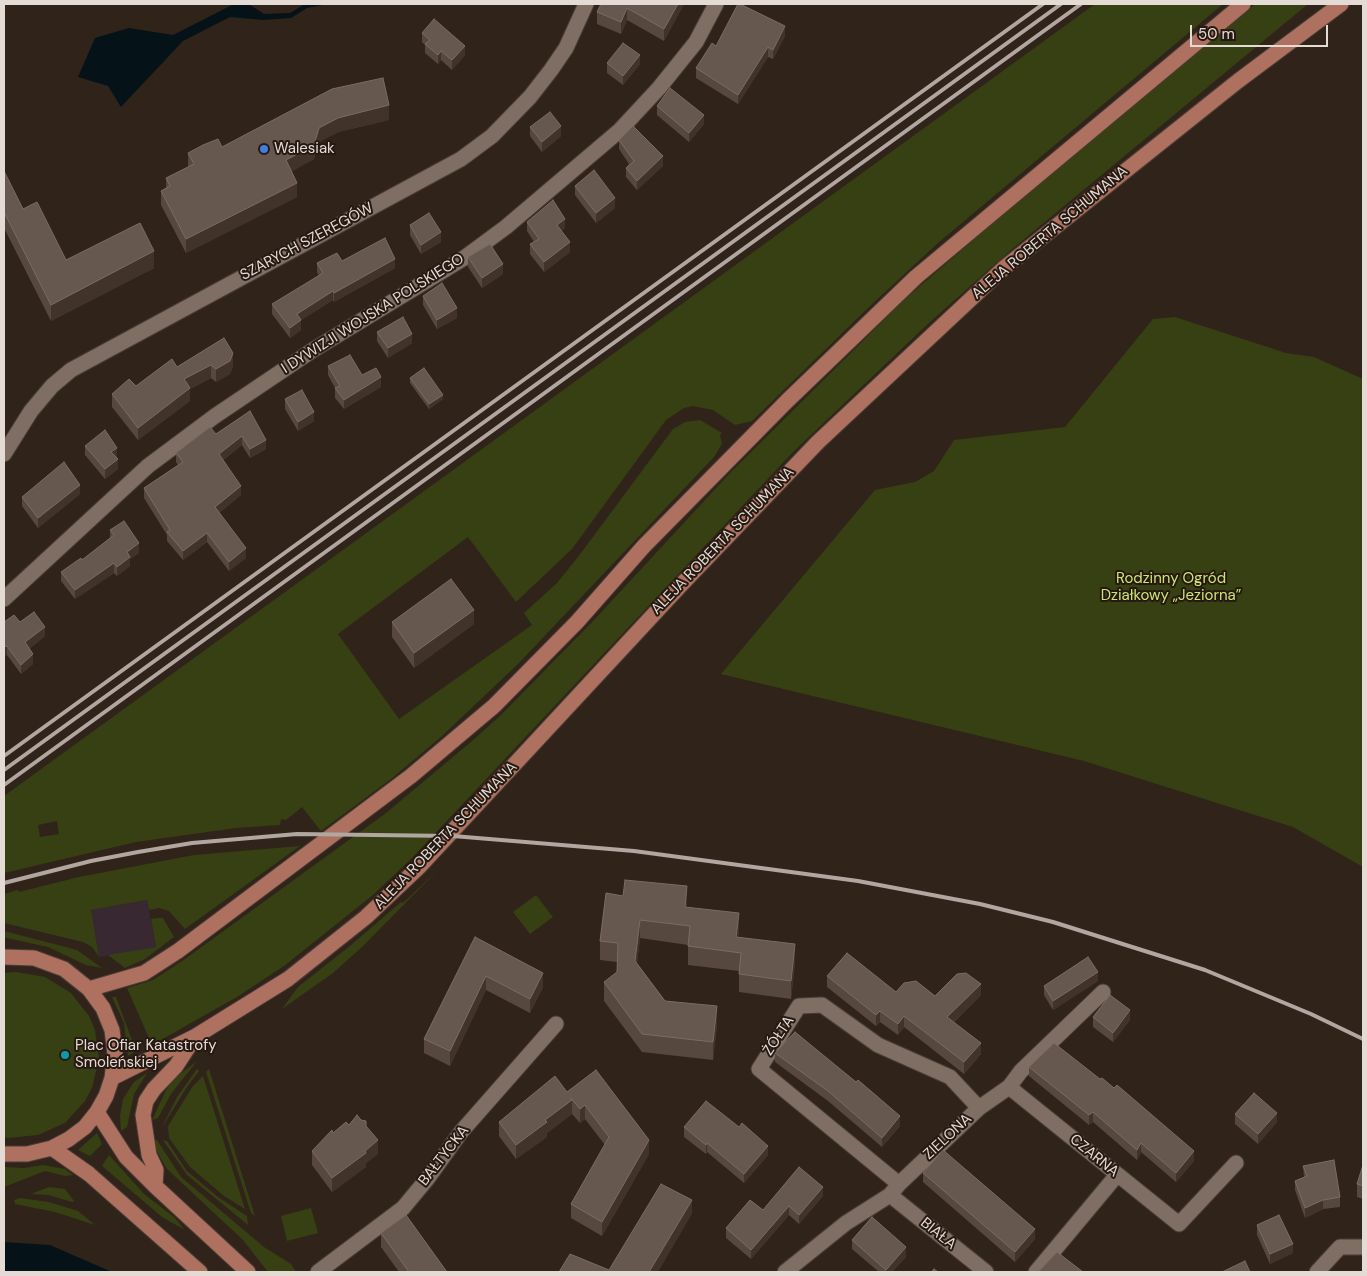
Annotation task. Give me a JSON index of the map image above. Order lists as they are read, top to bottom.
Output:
{
  "streets": {
    "main road": ["ALEJA ROBERTA SCHUMANA"],
    "street": [
      "SZARYCH SZEREGÓW",
      "I DYWIZJI WOJSKA POLSKIEGO",
      "ŻÓŁTA",
      "ZIELONA",
      "BAŁTYCKA",
      "CZARNA",
      "BIAŁA"
    ]
  },
  "crossings": [
    ["ŻÓŁTA", "ZIELONA"],
    ["ŻÓŁTA", "BIAŁA"],
    ["ZIELONA", "CZARNA"],
    ["ZIELONA", "BIAŁA"]
  ],
  "parks": ["Rodzinny Ogród Działkowy „Jeziorna”"],
  "places": ["Walesiak", "Plac Ofiar Katastrofy Smoleńskiej"],
  "scale_bar": "50 m"
}
